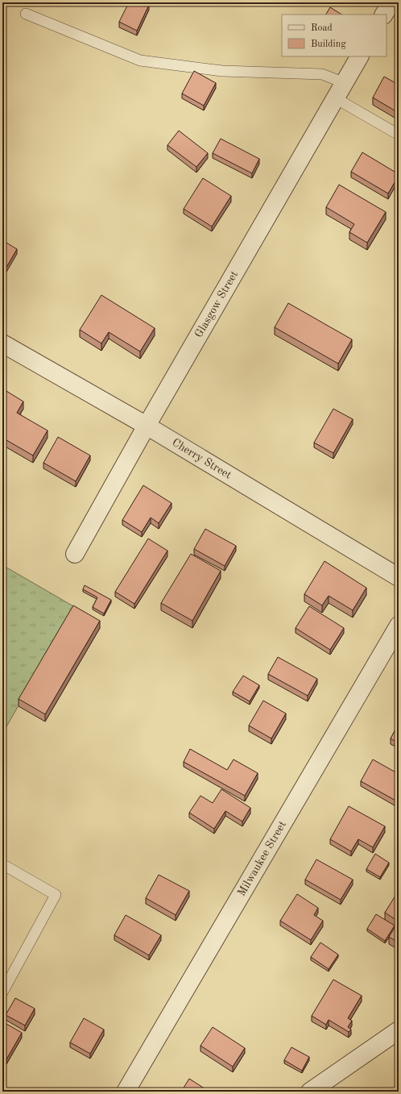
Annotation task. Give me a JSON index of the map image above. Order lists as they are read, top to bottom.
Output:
{
  "streets": {
    "street": ["Glasgow Street", "Cherry Street", "Milwaukee Street"]
  },
  "crossings": [
    ["Glasgow Street", "Cherry Street"]
  ],
  "legend": ["Road", "Building"]
}
